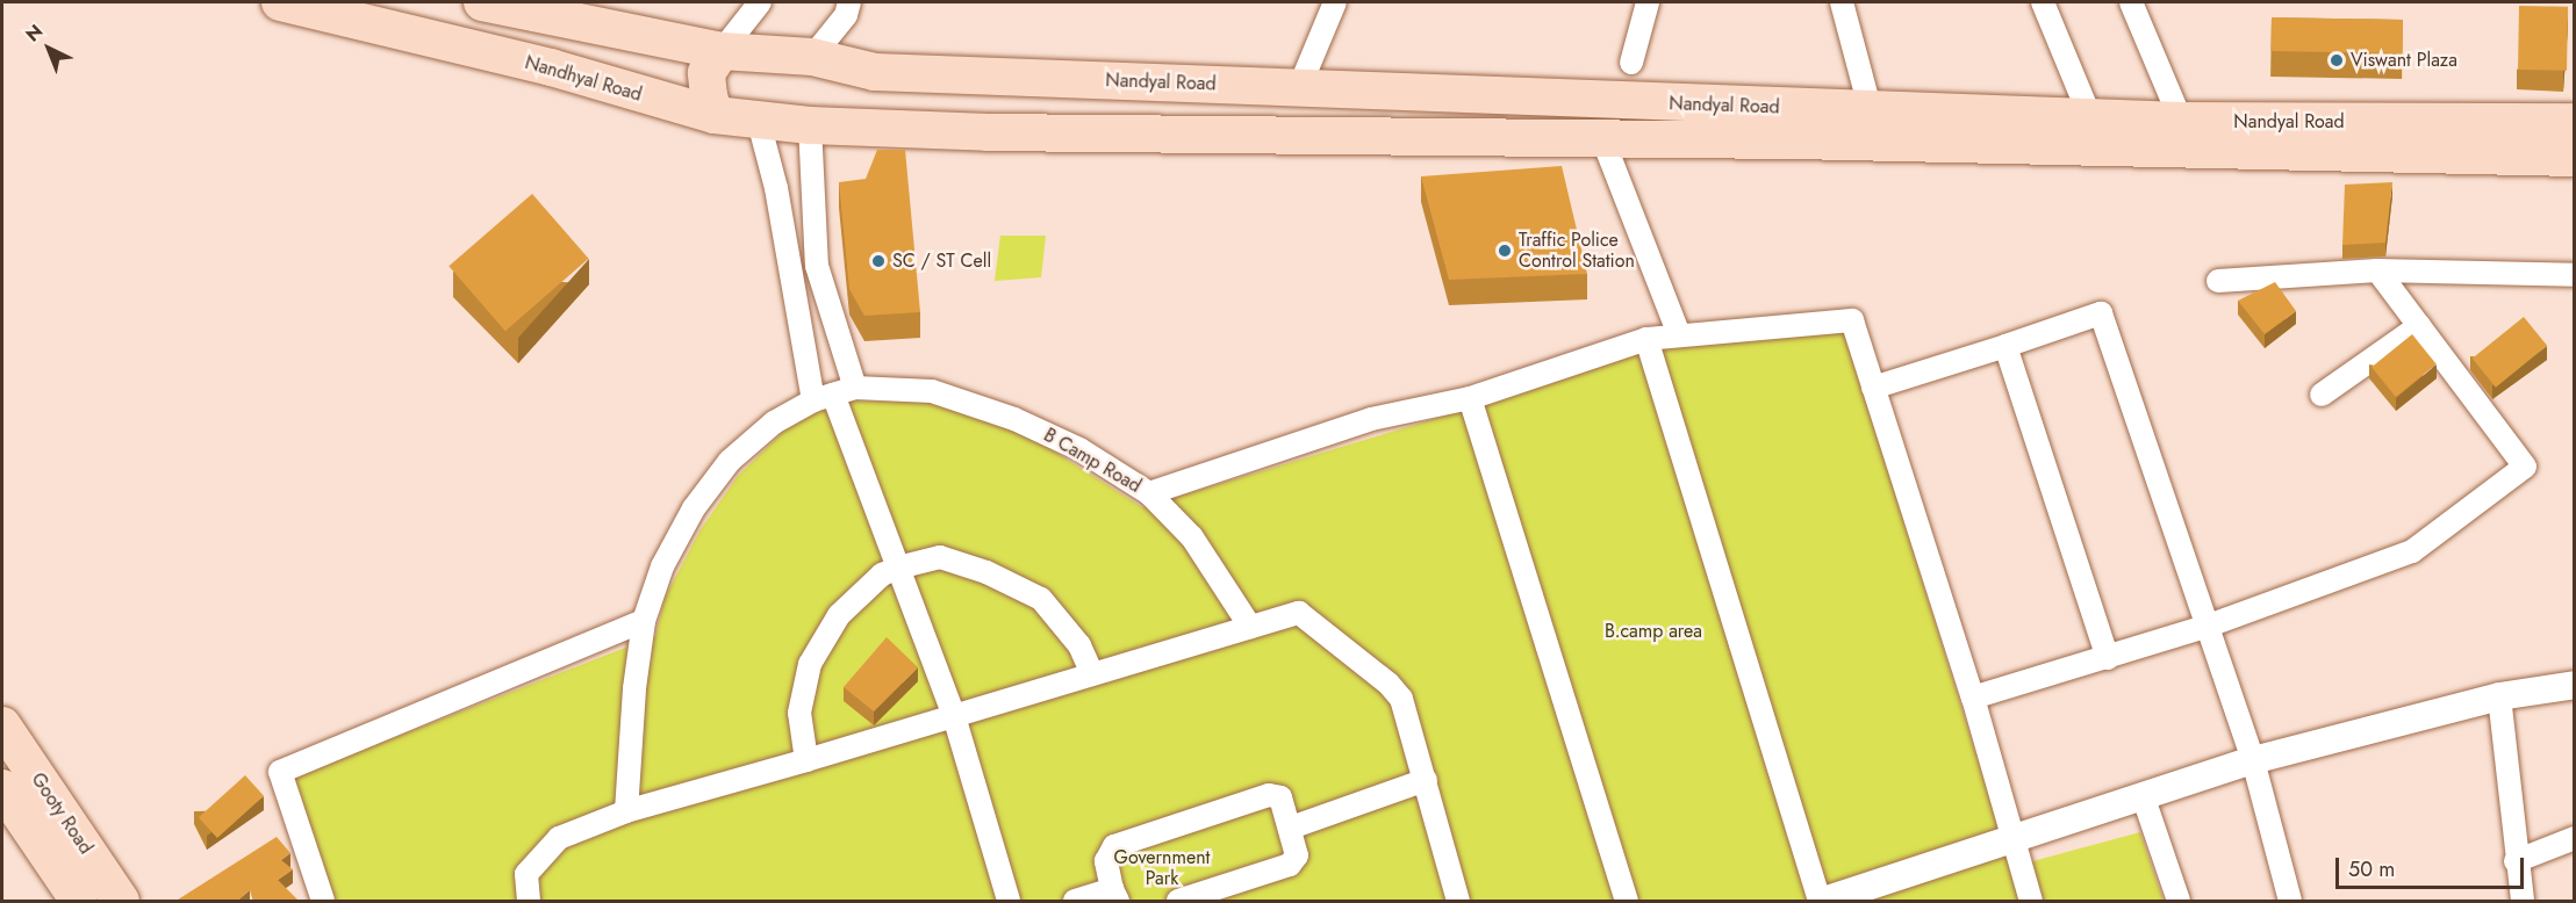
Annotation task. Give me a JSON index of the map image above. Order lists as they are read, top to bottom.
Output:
{
  "streets": {
    "main road": ["Nandhyal Road", "Nandyal Road", "Gooty Road"],
    "street": ["B Camp Road"]
  },
  "crossings": [
    ["Nandhyal Road", "Nandyal Road"]
  ],
  "parks": ["B.camp area", "Government Park"],
  "places": ["Viswant Plaza", "Traffic Police Control Station", "SC / ST Cell"],
  "scale_bar": "50 m",
  "north": "top left"
}
